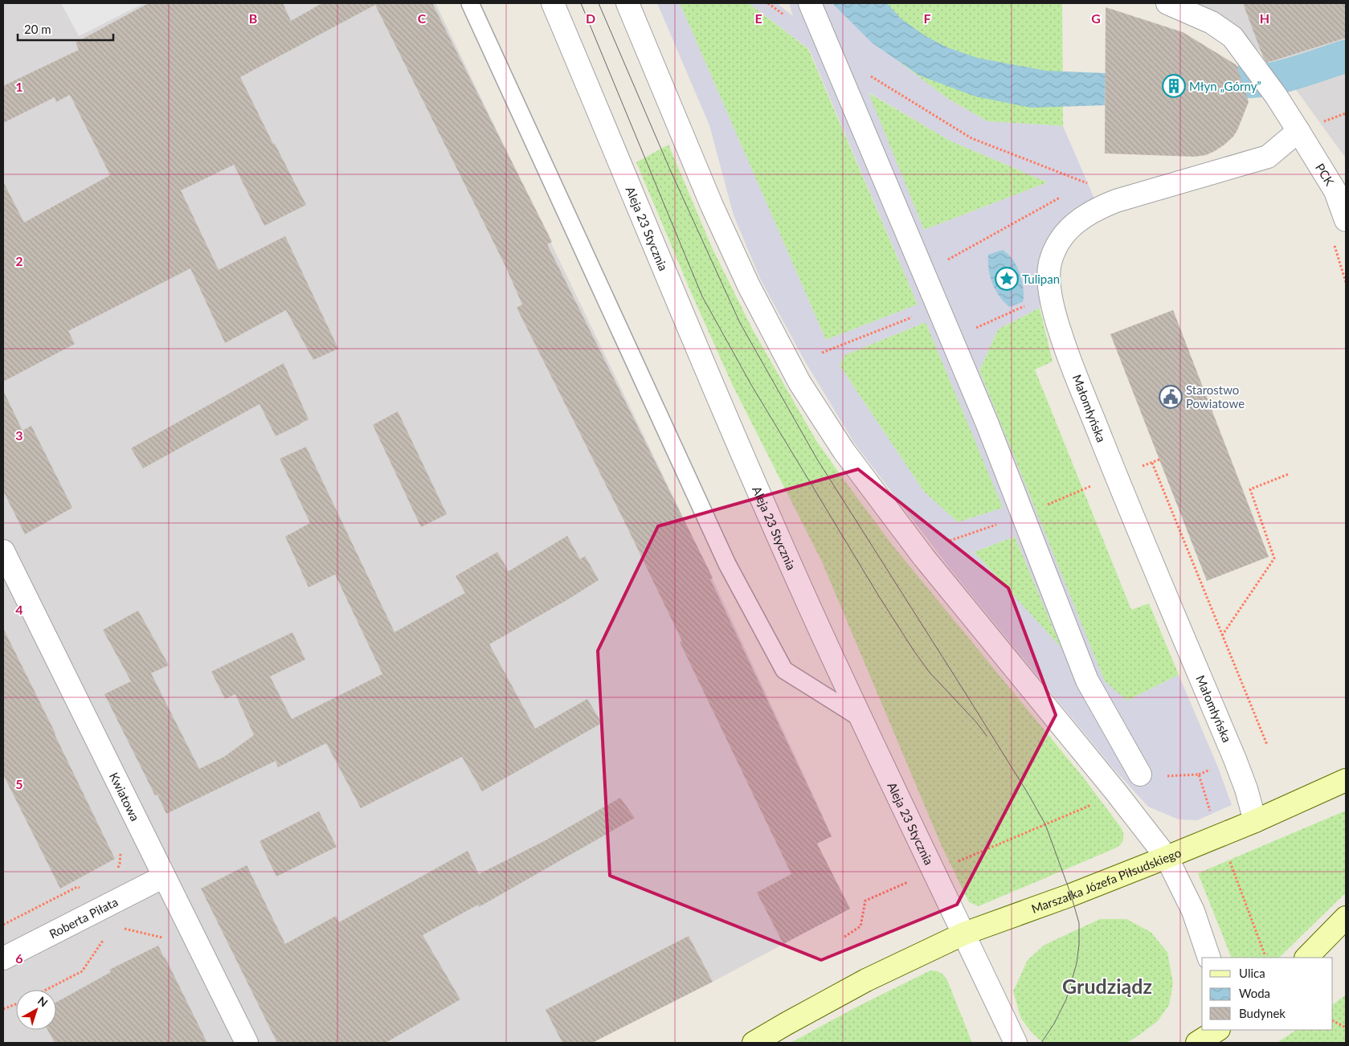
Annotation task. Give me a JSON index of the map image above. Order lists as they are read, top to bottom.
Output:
{
  "streets": {
    "main road": ["Marszałka Józefa Piłsudskiego"],
    "street": [
      "PCK",
      "Aleja 23 Stycznia",
      "Małomłyńska",
      "Kwiatowa",
      "Roberta Piłata"
    ]
  },
  "crossings": [
    ["PCK", "Małomłyńska"],
    ["Aleja 23 Stycznia", "Marszałka Józefa Piłsudskiego"],
    ["Małomłyńska", "Marszałka Józefa Piłsudskiego"],
    ["Kwiatowa", "Roberta Piłata"]
  ],
  "districts": ["Grudziądz"],
  "places": {
    "building": ["Młyn „Górny”"],
    "place": ["Tulipan"],
    "public building": ["Starostwo Powiatowe"]
  },
  "legend": ["Ulica", "Woda", "Budynek"],
  "scale_bar": "20 m",
  "north": "top right",
  "grid": {
    "columns": [
      "B",
      "C",
      "D",
      "E",
      "F",
      "G",
      "H"
    ],
    "rows": [
      "1",
      "2",
      "3",
      "4",
      "5",
      "6"
    ]
  }
}
